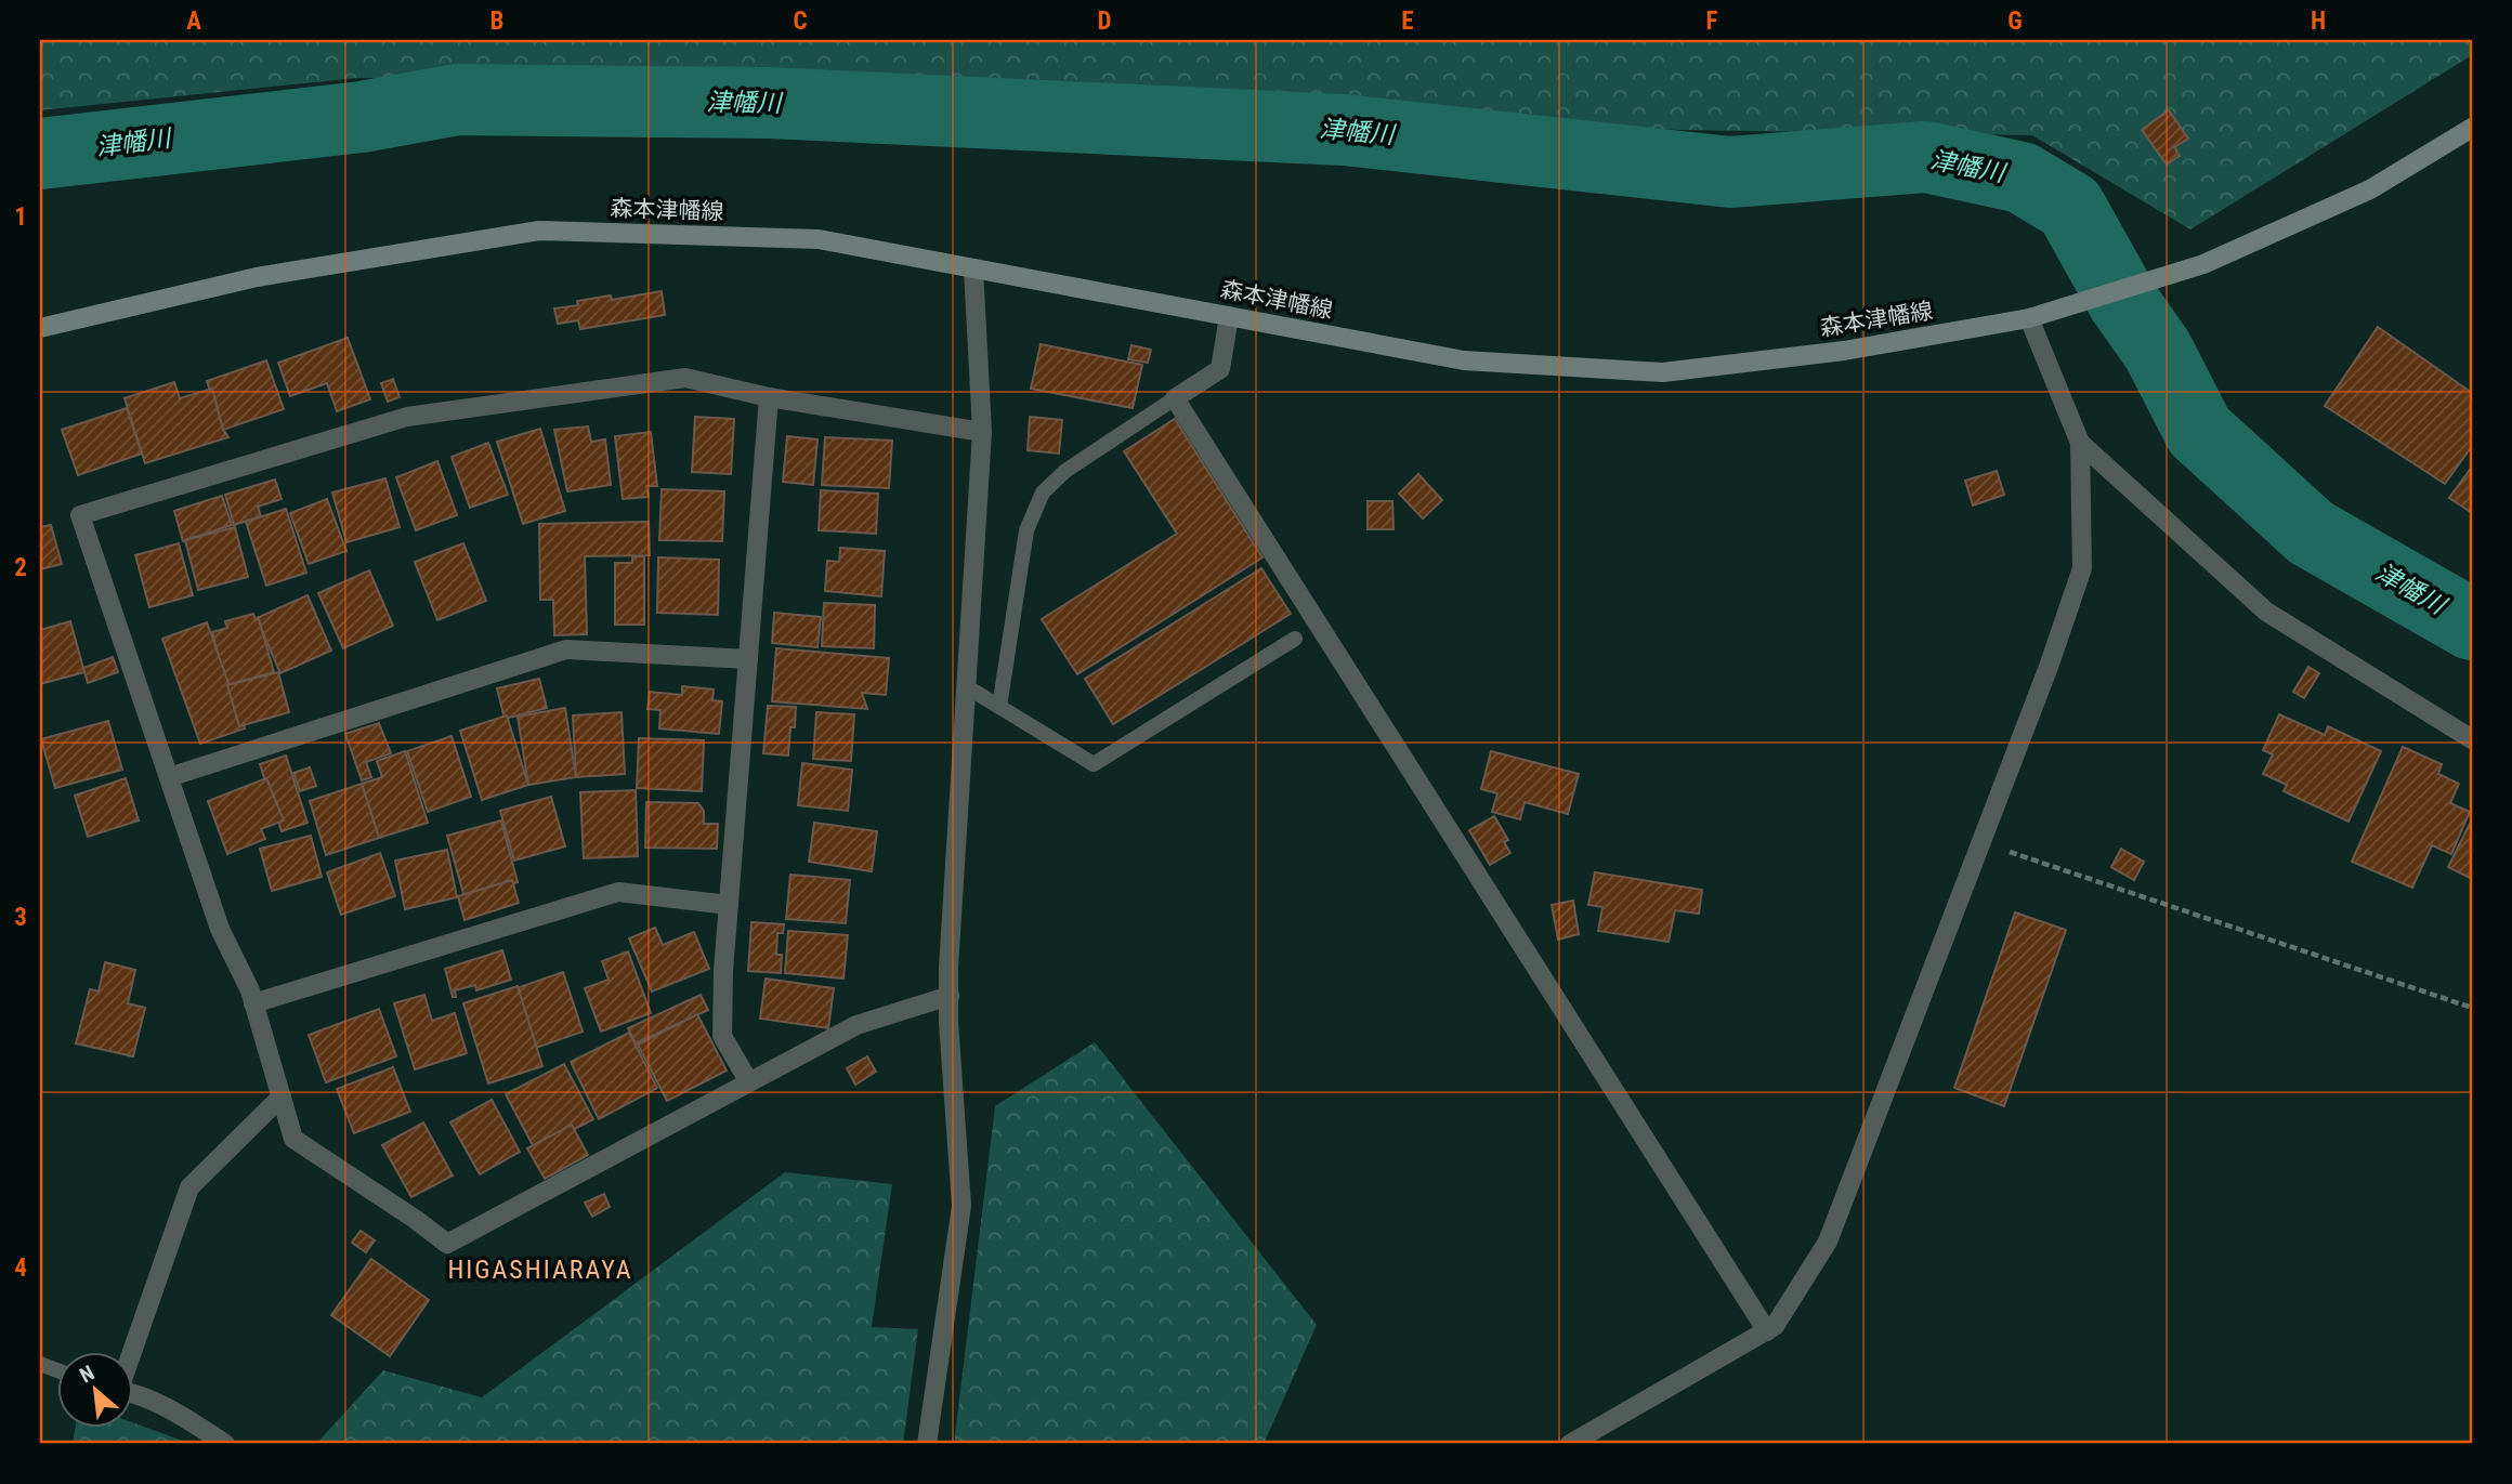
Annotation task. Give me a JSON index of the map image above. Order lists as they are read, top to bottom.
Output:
{
  "streets": {
    "main road": ["森本津幡線"]
  },
  "districts": ["HIGASHIARAYA"],
  "water": ["津幡川"],
  "north": "top left",
  "grid": {
    "columns": [
      "A",
      "B",
      "C",
      "D",
      "E",
      "F",
      "G",
      "H"
    ],
    "rows": [
      "1",
      "2",
      "3",
      "4"
    ]
  }
}
